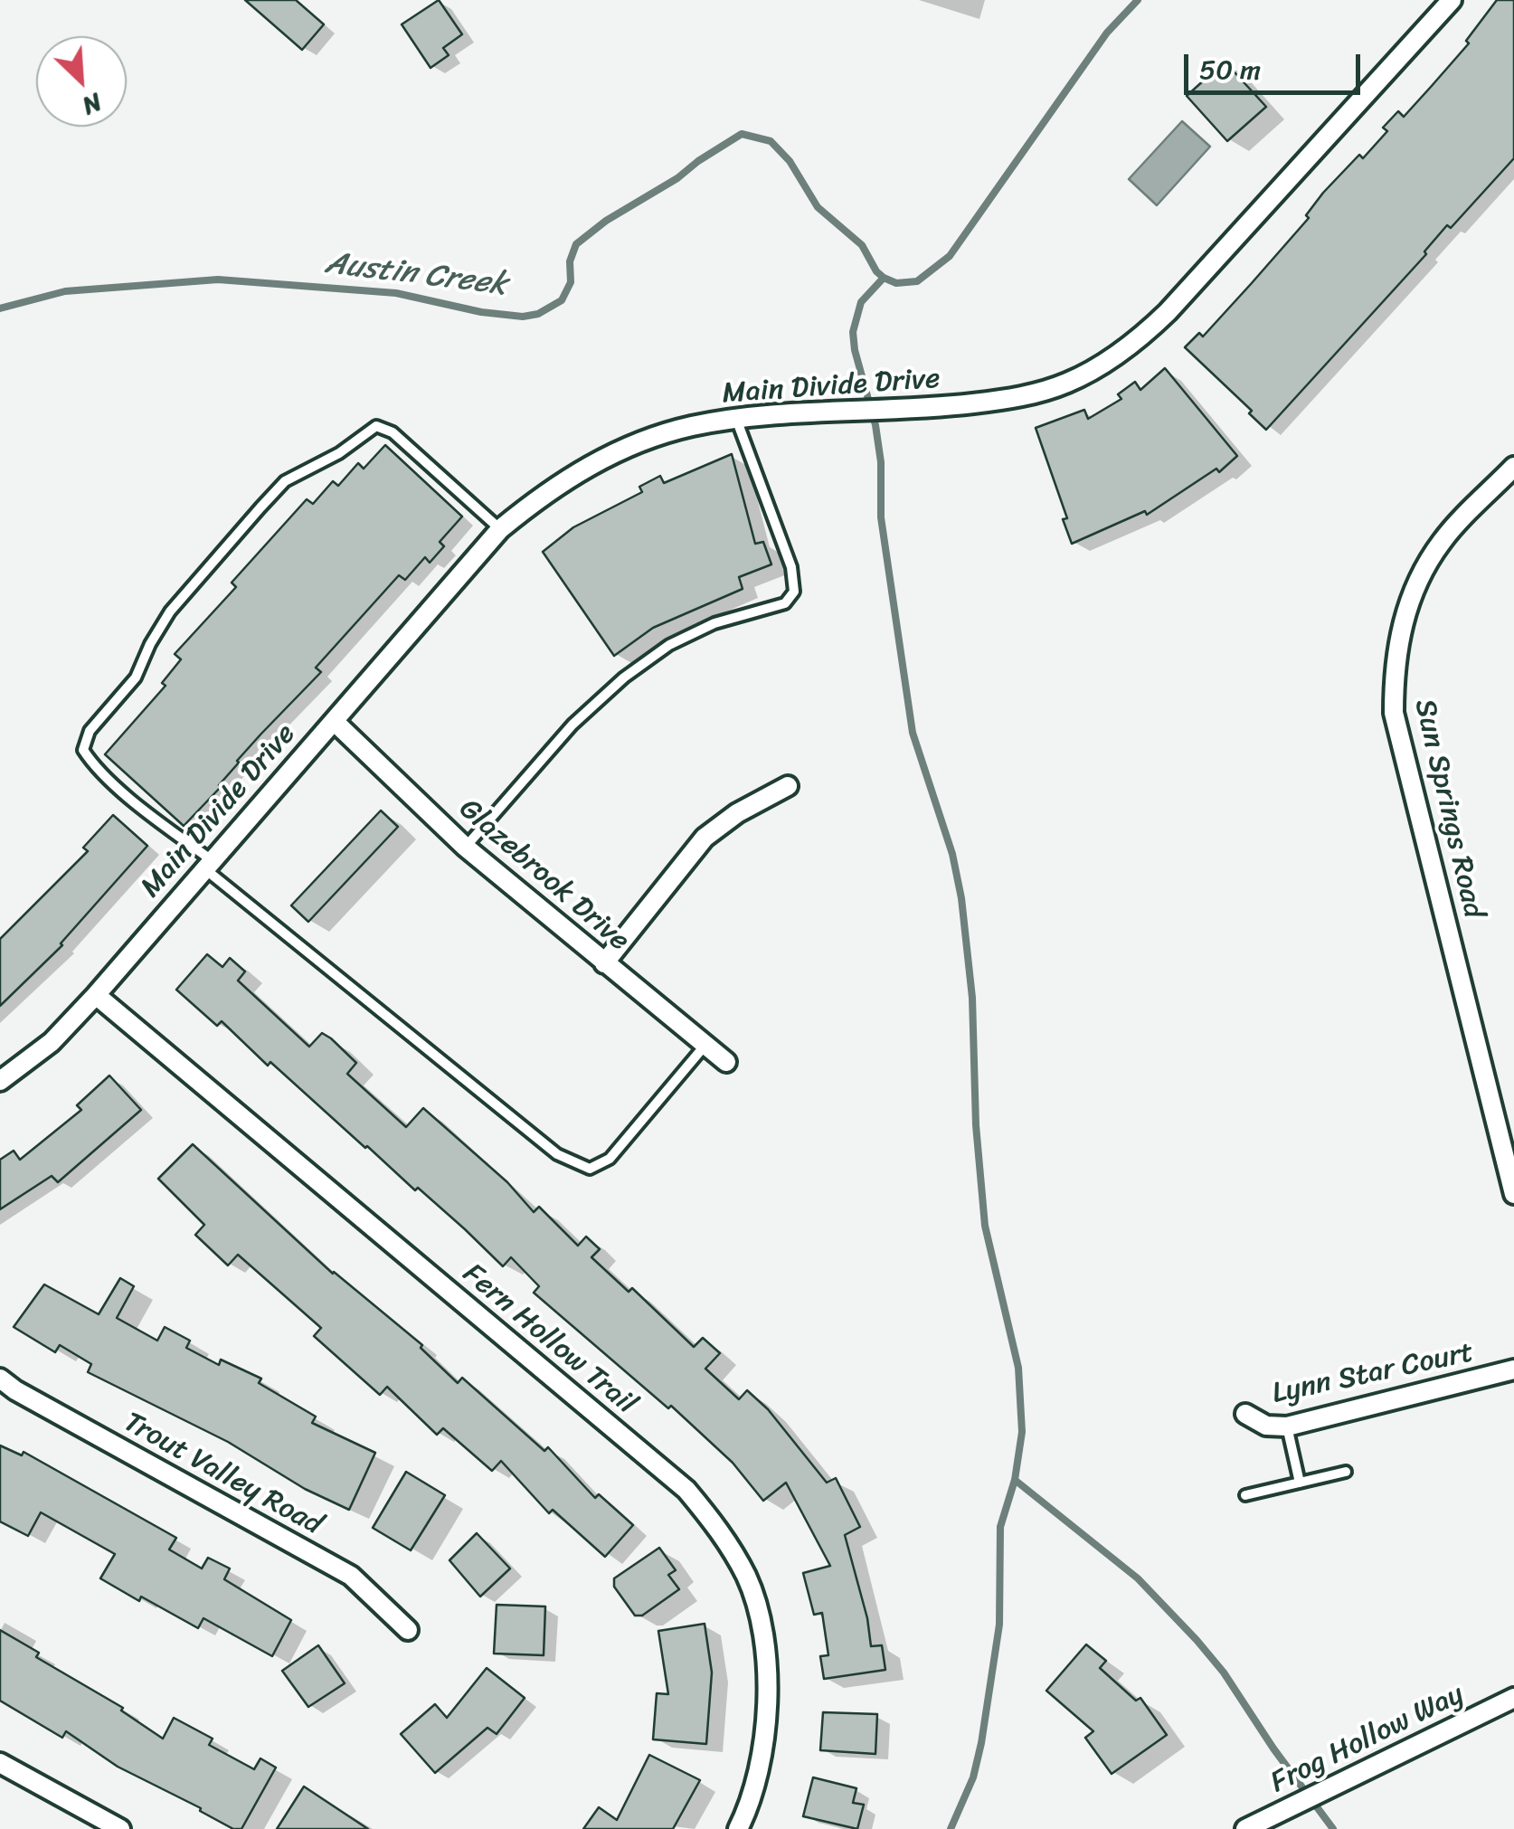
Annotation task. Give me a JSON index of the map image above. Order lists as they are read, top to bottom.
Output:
{
  "streets": {
    "street": [
      "Main Divide Drive",
      "Sun Springs Road",
      "Glazebrook Drive",
      "Fern Hollow Trail",
      "Lynn Star Court",
      "Trout Valley Road",
      "Frog Hollow Way"
    ]
  },
  "crossings": [
    ["Main Divide Drive", "Glazebrook Drive"],
    ["Main Divide Drive", "Fern Hollow Trail"]
  ],
  "water": ["Austin Creek"],
  "scale_bar": "50 m",
  "north": "bottom right"
}
